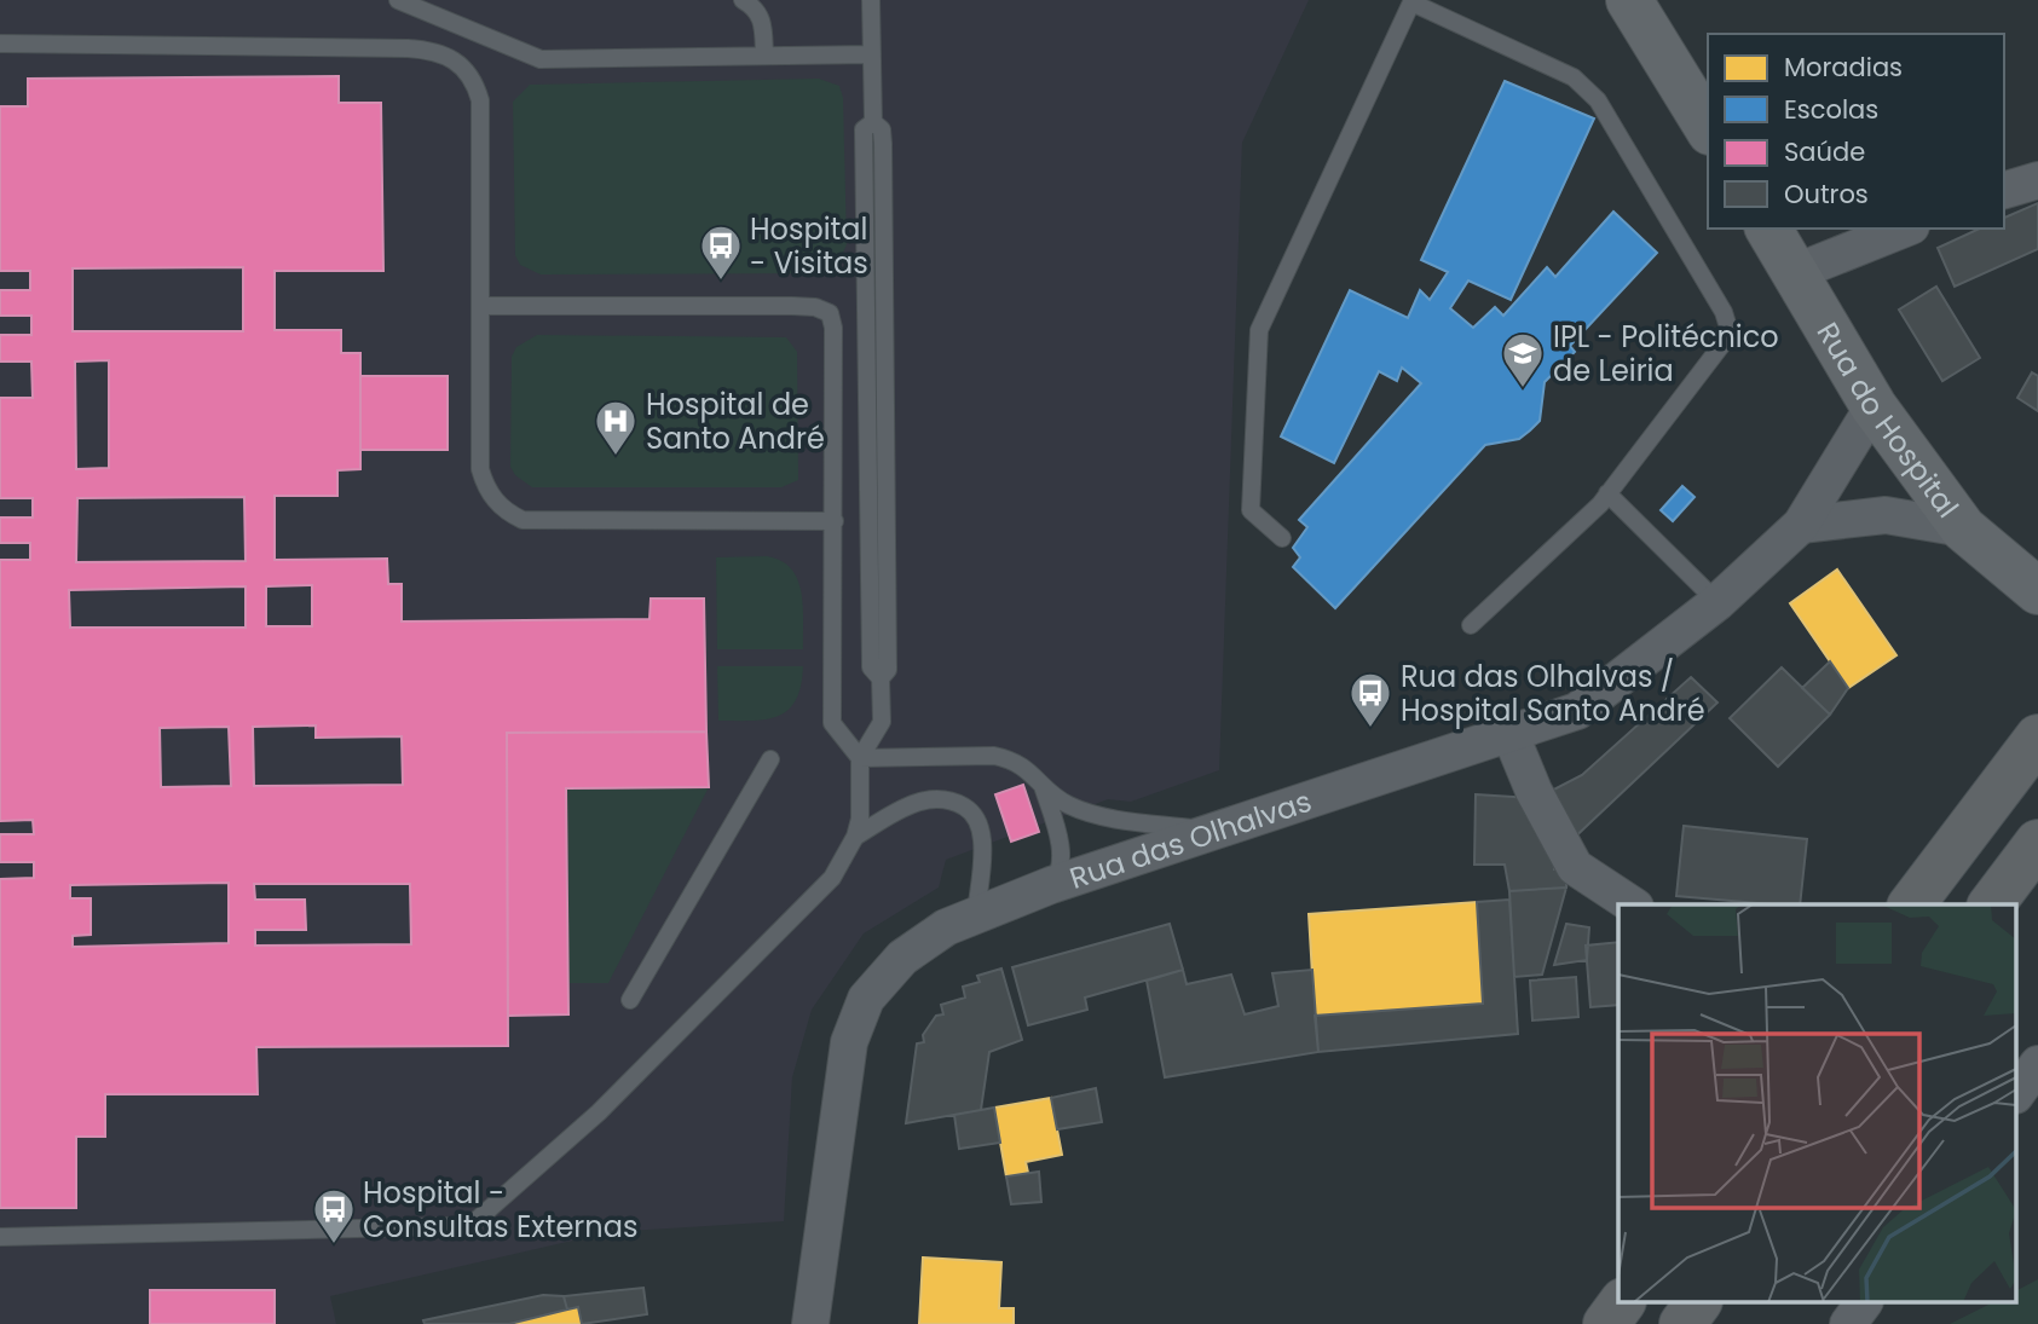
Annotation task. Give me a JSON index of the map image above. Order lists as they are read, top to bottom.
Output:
{
  "streets": {
    "main road": ["Rua do Hospital"],
    "street": ["Rua das Olhalvas"]
  },
  "crossings": [
    ["Rua do Hospital", "Rua das Olhalvas"]
  ],
  "places": {
    "bus stop": ["Hospital - Visitas", "Rua das Olhalvas / Hospital Santo André", "Hospital - Consultas Externas"],
    "school or university": ["IPL - Politécnico de Leiria"],
    "hospital": ["Hospital de Santo André"]
  },
  "legend": [
    "Moradias",
    "Escolas",
    "Saúde",
    "Outros"
  ]
}
